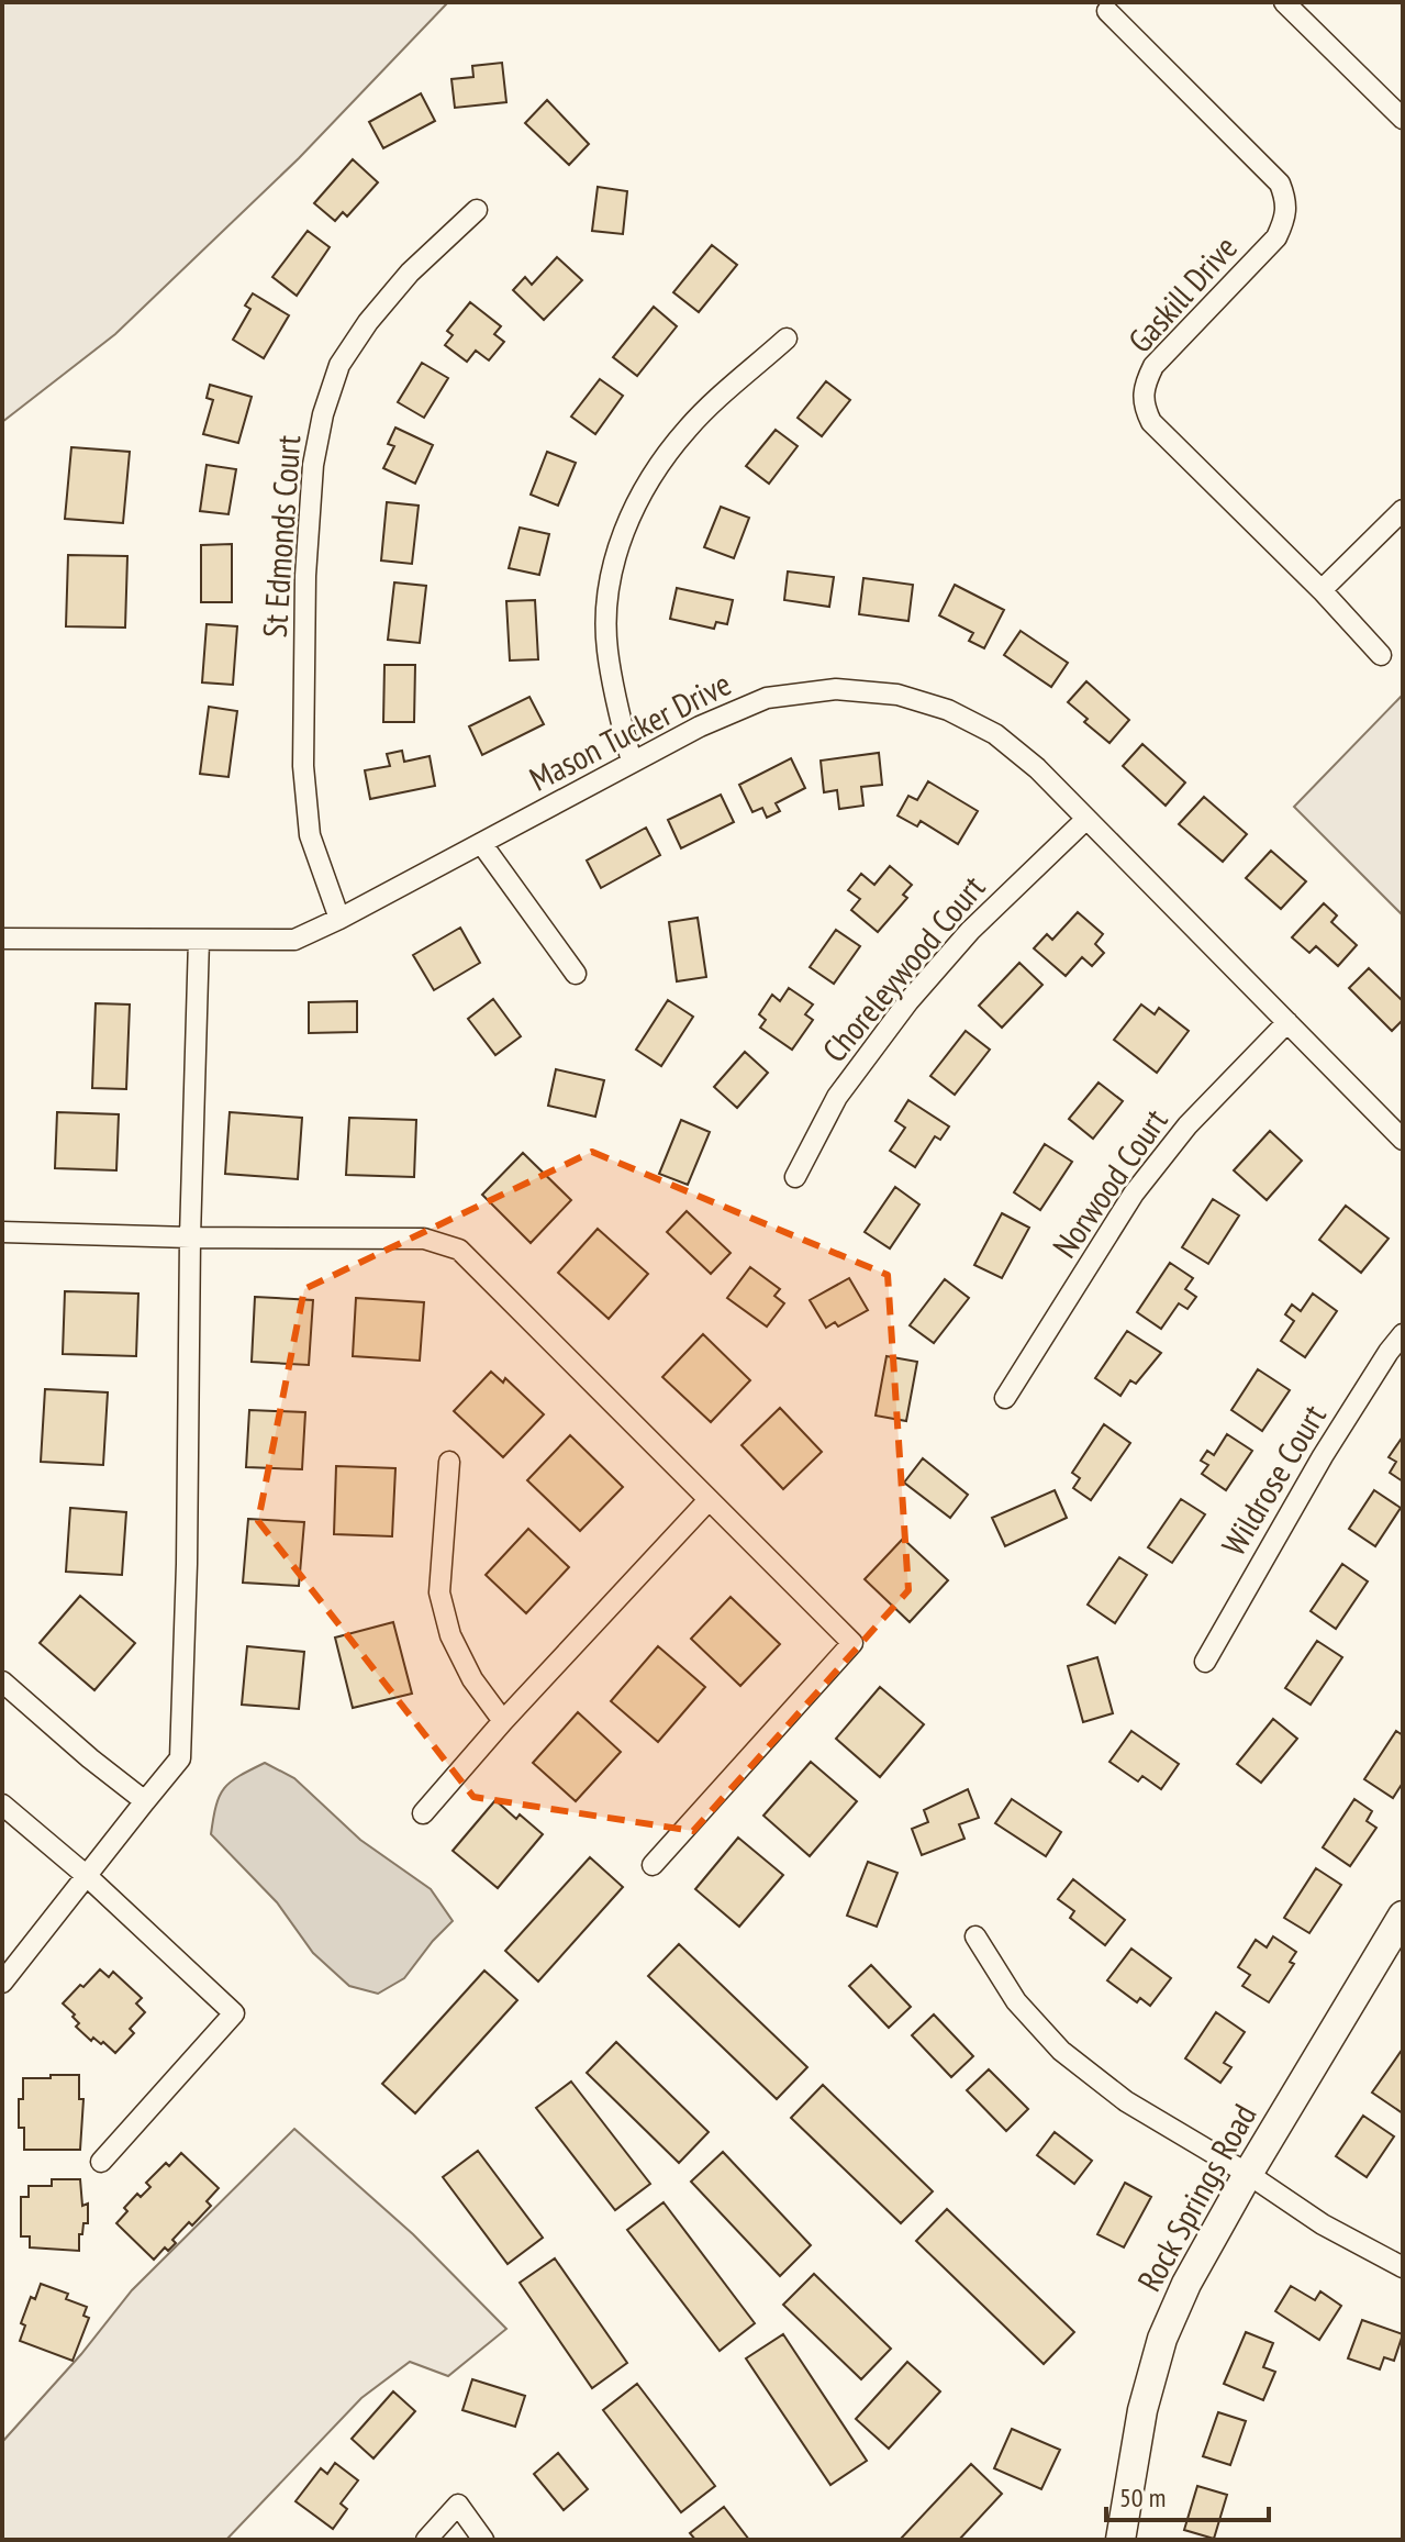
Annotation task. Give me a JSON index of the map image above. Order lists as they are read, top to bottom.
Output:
{
  "streets": {
    "street": [
      "Gaskill Drive",
      "St Edmonds Court",
      "Mason Tucker Drive",
      "Choreleywood Court",
      "Norwood Court",
      "Wildrose Court",
      "Rock Springs Road"
    ]
  },
  "crossings": [
    ["St Edmonds Court", "Mason Tucker Drive"],
    ["Mason Tucker Drive", "Choreleywood Court"],
    ["Mason Tucker Drive", "Norwood Court"]
  ],
  "scale_bar": "50 m"
}
